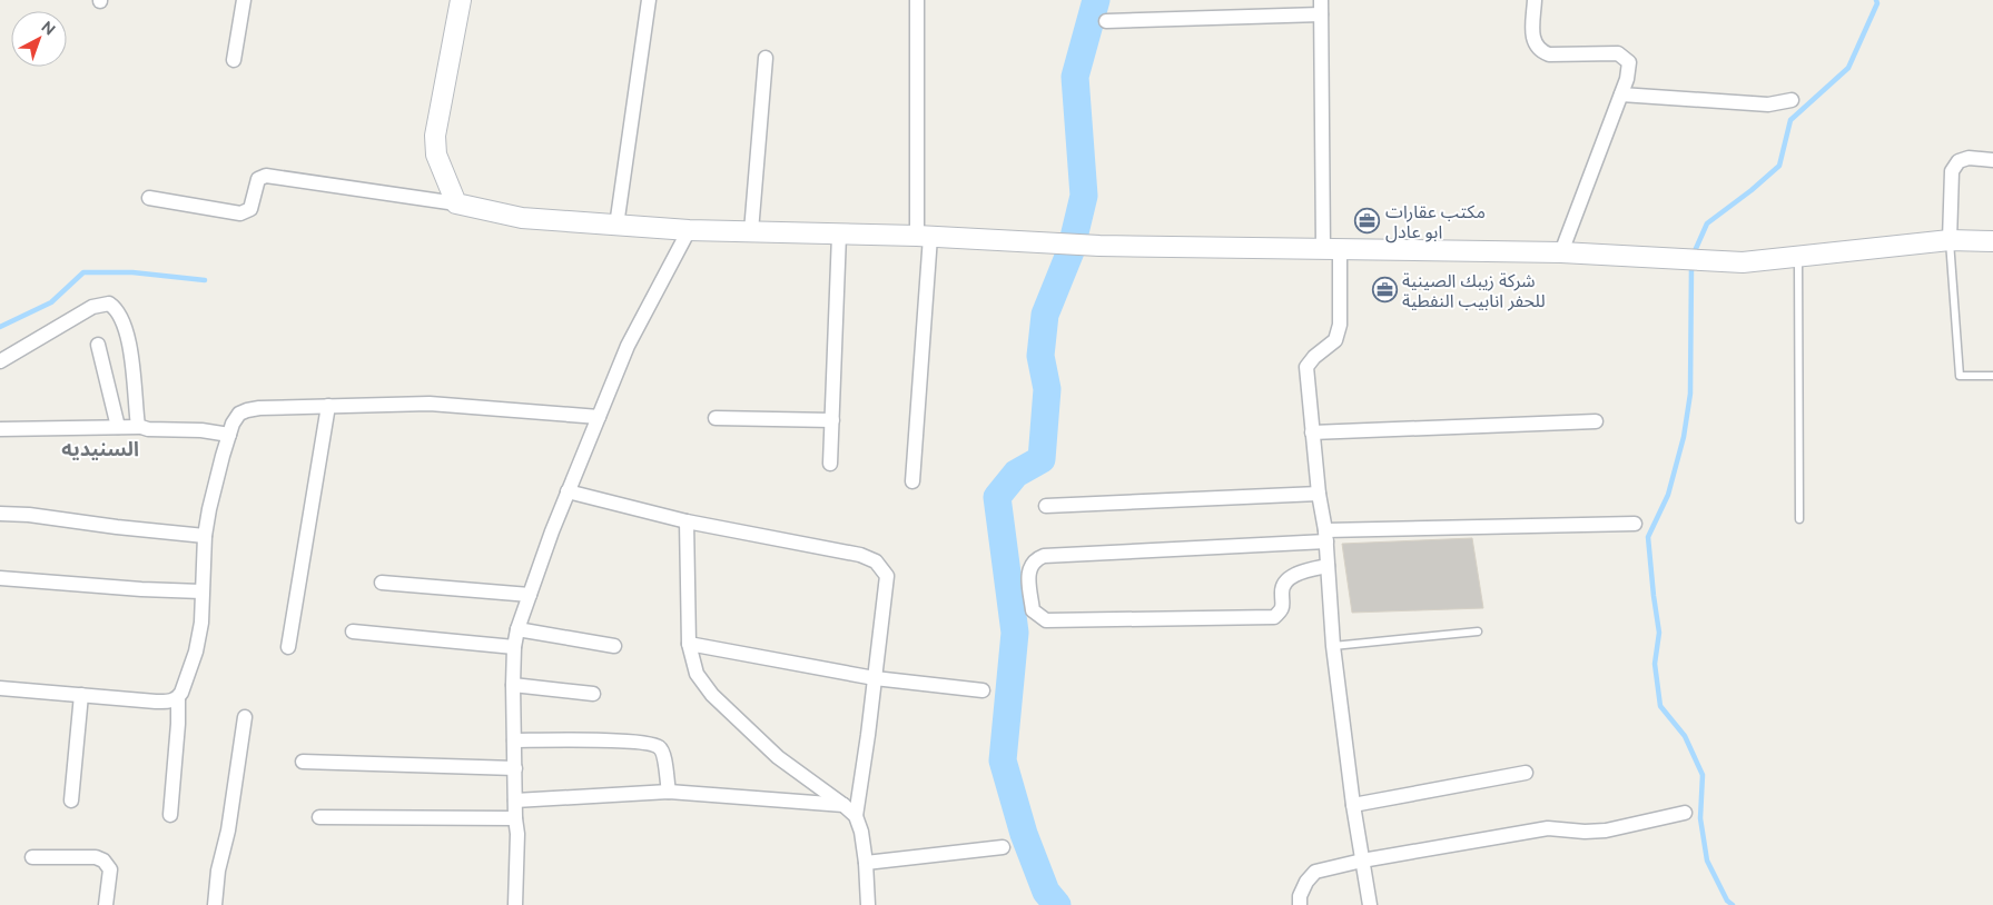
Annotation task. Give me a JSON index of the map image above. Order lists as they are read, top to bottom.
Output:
{
  "districts": ["السنيديه"],
  "places": {
    "office": ["مكتب عقارات ابو عادل", "شركة زيبك الصينية للحفر انابيب النفطية"]
  },
  "north": "top right"
}
